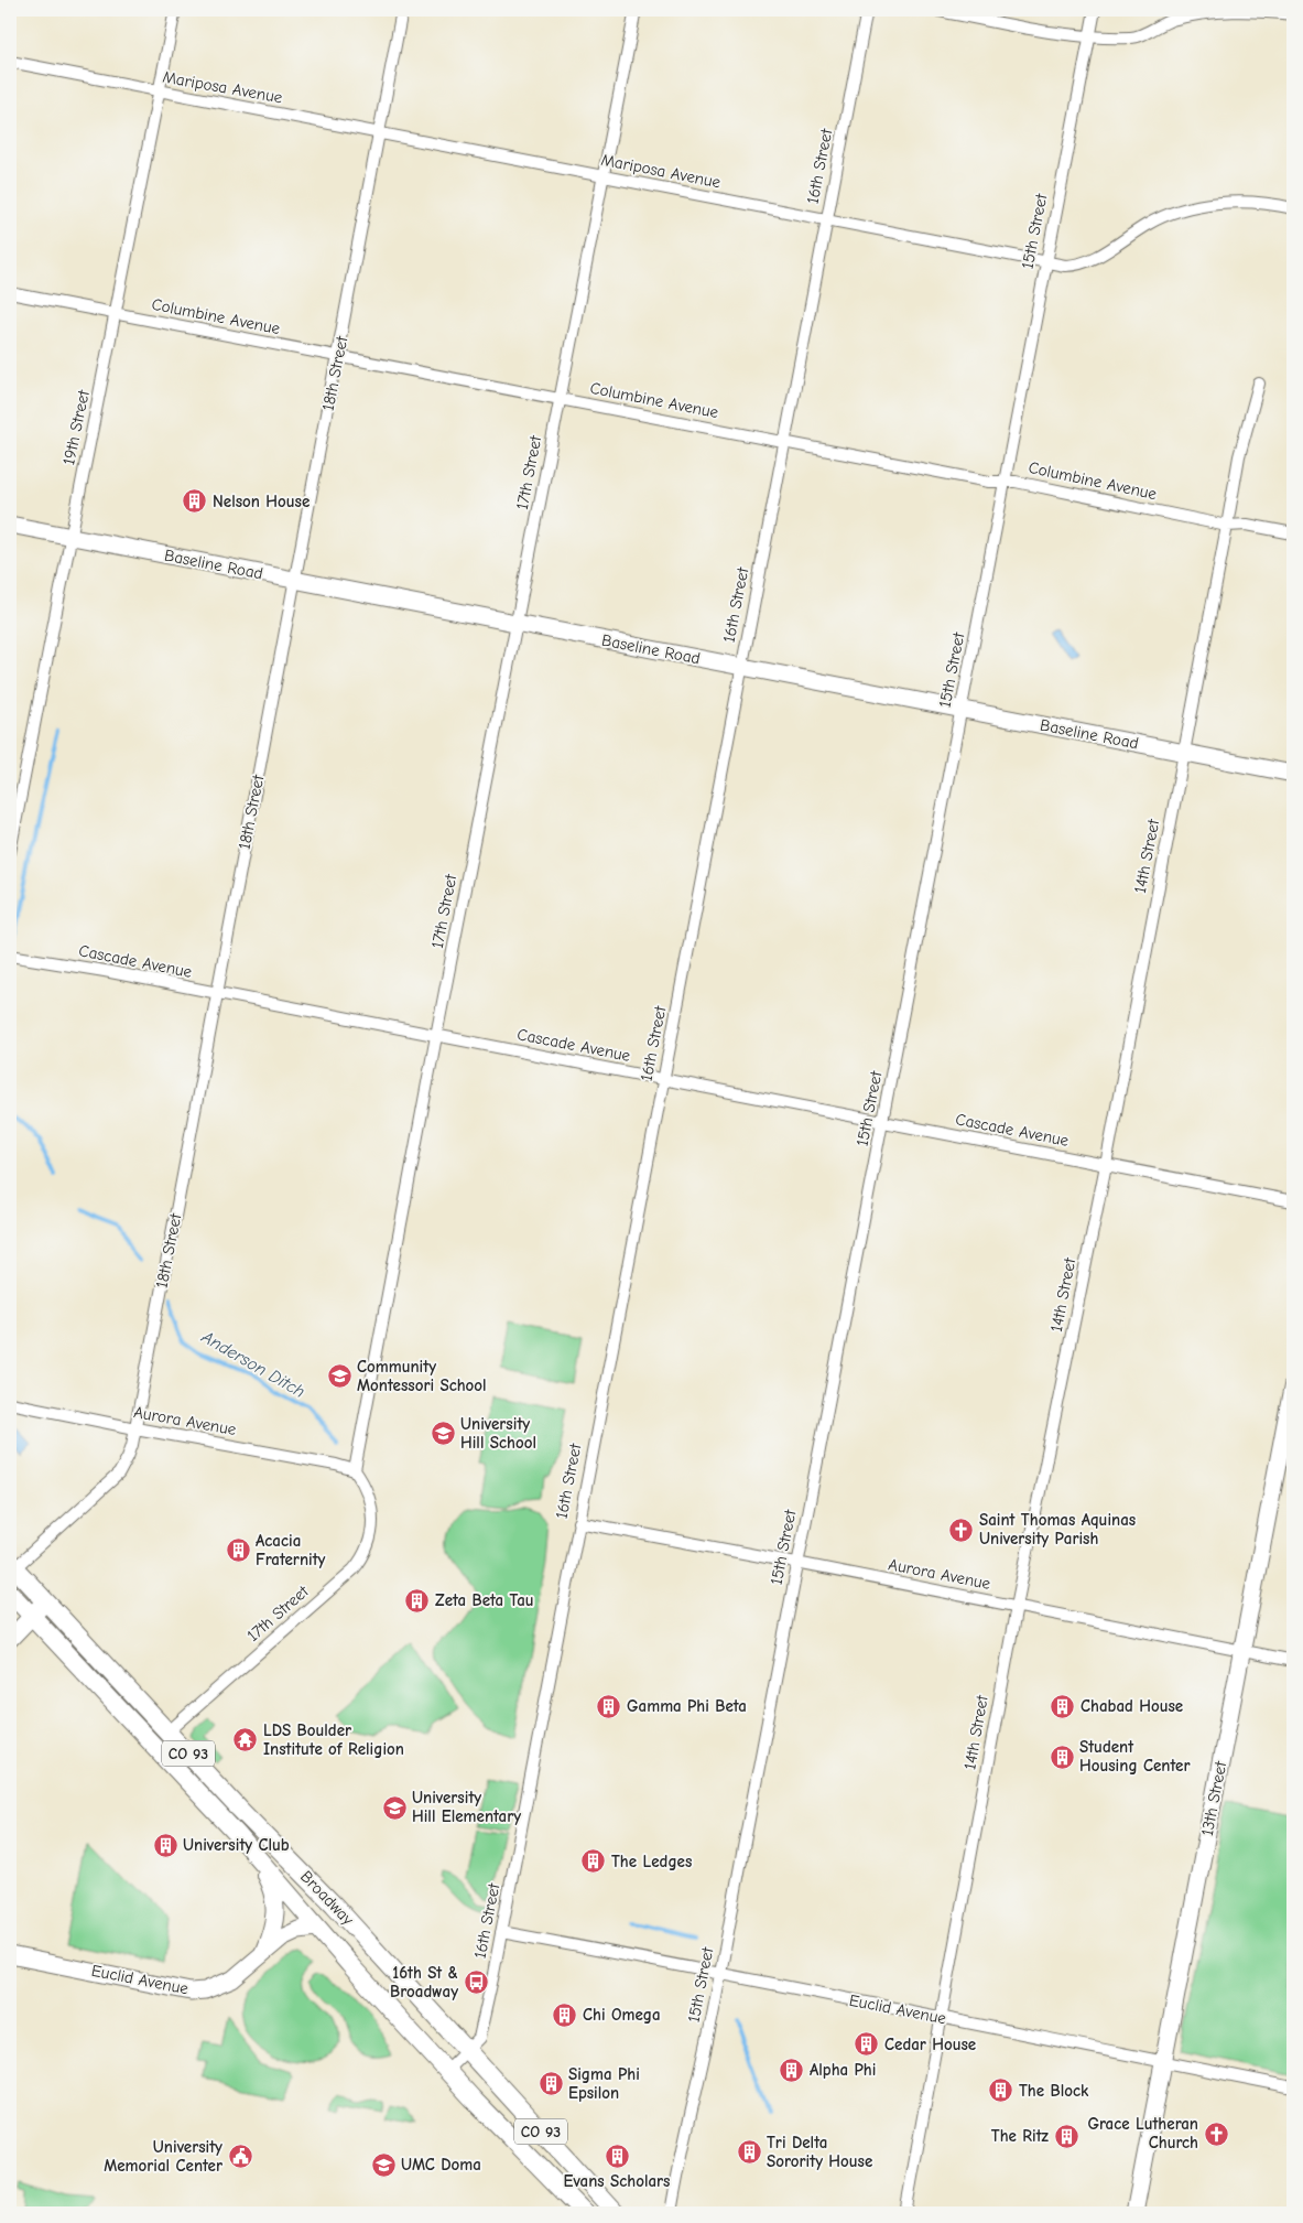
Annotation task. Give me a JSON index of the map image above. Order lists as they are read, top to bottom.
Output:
{
  "streets": {
    "main road": ["CO 93", "Broadway"],
    "street": [
      "Mariposa Avenue",
      "16th Street",
      "15th Street",
      "Columbine Avenue",
      "18th Street",
      "19th Street",
      "17th Street",
      "Baseline Road",
      "14th Street",
      "Cascade Avenue",
      "Aurora Avenue",
      "13th Street",
      "Euclid Avenue"
    ]
  },
  "crossings": [
    ["Mariposa Avenue", "16th Street"],
    ["Mariposa Avenue", "15th Street"],
    ["Mariposa Avenue", "18th Street"],
    ["Mariposa Avenue", "19th Street"],
    ["Mariposa Avenue", "17th Street"],
    ["16th Street", "Columbine Avenue"],
    ["16th Street", "Baseline Road"],
    ["16th Street", "Cascade Avenue"],
    ["16th Street", "Aurora Avenue"],
    ["16th Street", "Broadway"],
    ["16th Street", "Euclid Avenue"],
    ["15th Street", "Columbine Avenue"],
    ["15th Street", "Baseline Road"],
    ["15th Street", "Cascade Avenue"],
    ["15th Street", "Aurora Avenue"],
    ["15th Street", "Euclid Avenue"],
    ["Columbine Avenue", "18th Street"],
    ["Columbine Avenue", "19th Street"],
    ["Columbine Avenue", "17th Street"],
    ["Columbine Avenue", "14th Street"],
    ["18th Street", "Baseline Road"],
    ["18th Street", "Cascade Avenue"],
    ["18th Street", "Aurora Avenue"],
    ["18th Street", "Broadway"],
    ["19th Street", "Baseline Road"],
    ["17th Street", "Baseline Road"],
    ["17th Street", "Cascade Avenue"],
    ["17th Street", "Aurora Avenue"],
    ["17th Street", "Broadway"],
    ["Baseline Road", "14th Street"],
    ["14th Street", "Cascade Avenue"],
    ["14th Street", "Aurora Avenue"],
    ["14th Street", "Euclid Avenue"],
    ["Aurora Avenue", "13th Street"],
    ["13th Street", "Euclid Avenue"],
    ["Broadway", "Euclid Avenue"]
  ],
  "water": ["Anderson Ditch"],
  "places": {
    "building": [
      "Nelson House",
      "Acacia Fraternity",
      "Zeta Beta Tau",
      "Gamma Phi Beta",
      "Chabad House",
      "Student Housing Center",
      "University Club",
      "The Ledges",
      "Chi Omega",
      "Cedar House",
      "Alpha Phi",
      "Sigma Phi Epsilon",
      "The Block",
      "The Ritz",
      "Tri Delta Sorority House",
      "Evans Scholars"
    ],
    "school or university": [
      "Community Montessori School",
      "University Hill School",
      "University Hill Elementary",
      "UMC Doma"
    ],
    "church": ["Saint Thomas Aquinas University Parish", "Grace Lutheran Church"],
    "temple": ["LDS Boulder Institute of Religion"],
    "bus stop": ["16th St & Broadway"],
    "public building": ["University Memorial Center"]
  }
}
